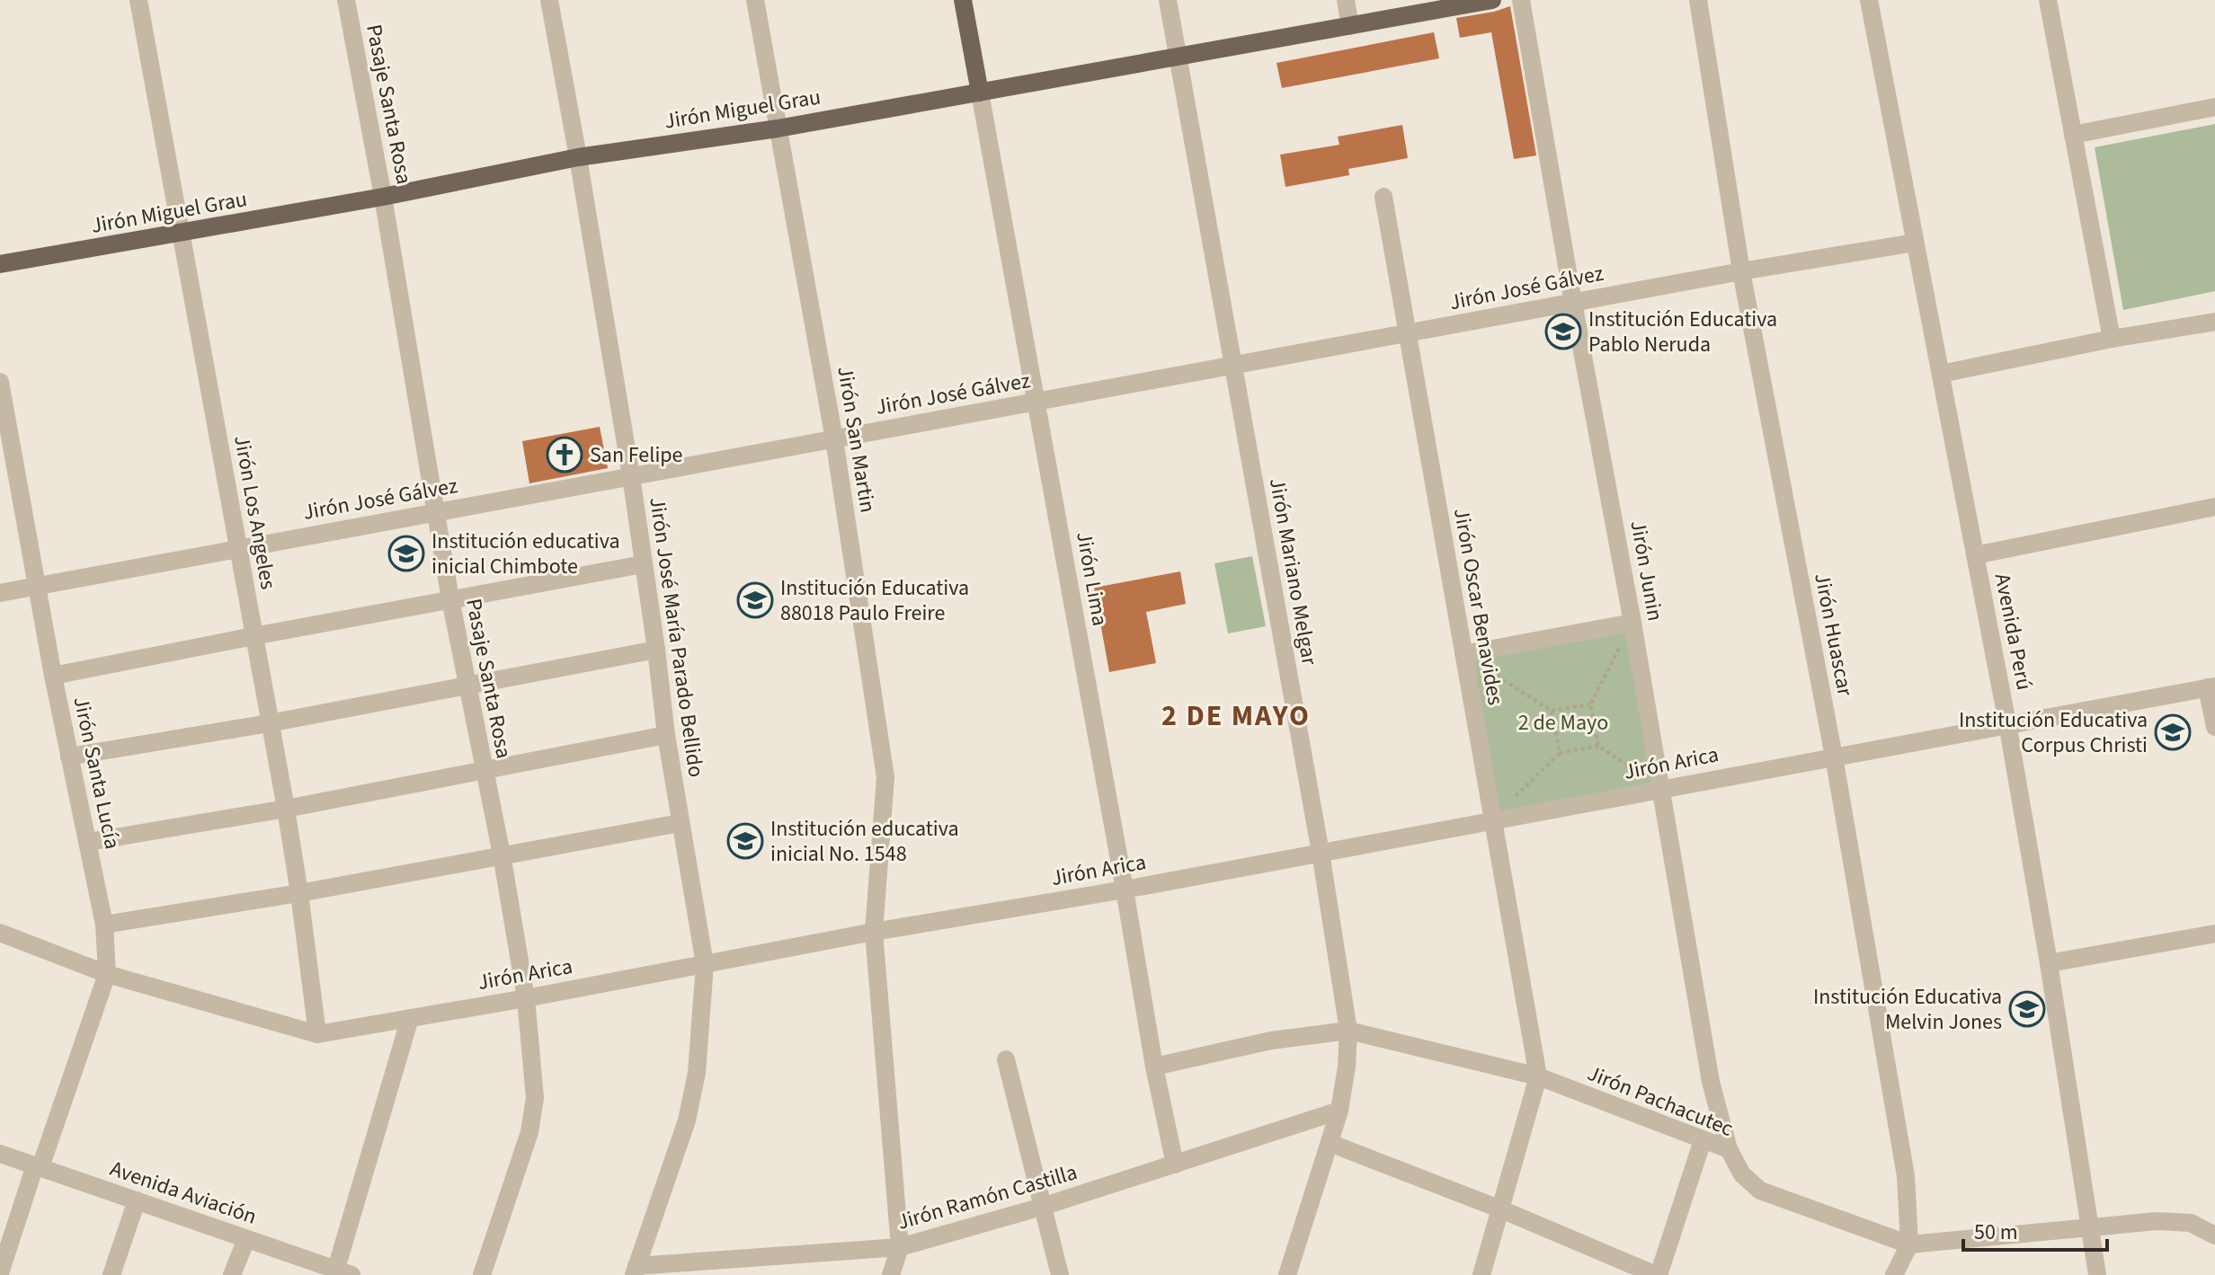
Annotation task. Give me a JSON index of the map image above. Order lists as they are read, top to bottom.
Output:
{
  "streets": {
    "main road": ["Jirón Miguel Grau", "Jirón Lima"],
    "street": [
      "Pasaje Santa Rosa",
      "Jirón José Gálvez",
      "Jirón San Martin",
      "Jirón Los Angeles",
      "Jirón Junin",
      "Jirón Mariano Melgar",
      "Jirón Oscar Benavides",
      "Avenida Perú",
      "Jirón Huascar",
      "Jirón José María Parado Bellido",
      "Jirón Arica",
      "Jirón Santa Lucía",
      "Jirón Pachacutec",
      "Avenida Aviación",
      "Jirón Ramón Castilla"
    ]
  },
  "crossings": [
    ["Pasaje Santa Rosa", "Jirón Miguel Grau"],
    ["Pasaje Santa Rosa", "Jirón José Gálvez"],
    ["Pasaje Santa Rosa", "Jirón Arica"],
    ["Jirón Miguel Grau", "Jirón San Martin"],
    ["Jirón Miguel Grau", "Jirón Los Angeles"],
    ["Jirón Miguel Grau", "Jirón Mariano Melgar"],
    ["Jirón Miguel Grau", "Jirón Lima"],
    ["Jirón Miguel Grau", "Jirón José María Parado Bellido"],
    ["Jirón José Gálvez", "Jirón San Martin"],
    ["Jirón José Gálvez", "Jirón Los Angeles"],
    ["Jirón José Gálvez", "Jirón Junin"],
    ["Jirón José Gálvez", "Jirón Mariano Melgar"],
    ["Jirón José Gálvez", "Jirón Lima"],
    ["Jirón José Gálvez", "Jirón Oscar Benavides"],
    ["Jirón José Gálvez", "Avenida Perú"],
    ["Jirón José Gálvez", "Jirón Huascar"],
    ["Jirón José Gálvez", "Jirón José María Parado Bellido"],
    ["Jirón José Gálvez", "Jirón Santa Lucía"],
    ["Jirón San Martin", "Jirón Arica"],
    ["Jirón San Martin", "Jirón Ramón Castilla"],
    ["Jirón Los Angeles", "Jirón Arica"],
    ["Jirón Junin", "Jirón Arica"],
    ["Jirón Junin", "Jirón Pachacutec"],
    ["Jirón Mariano Melgar", "Jirón Arica"],
    ["Jirón Mariano Melgar", "Jirón Pachacutec"],
    ["Jirón Mariano Melgar", "Jirón Ramón Castilla"],
    ["Jirón Lima", "Jirón Arica"],
    ["Jirón Lima", "Jirón Pachacutec"],
    ["Jirón Lima", "Jirón Ramón Castilla"],
    ["Jirón Oscar Benavides", "Jirón Arica"],
    ["Jirón Oscar Benavides", "Jirón Pachacutec"],
    ["Avenida Perú", "Jirón Arica"],
    ["Avenida Perú", "Jirón Pachacutec"],
    ["Jirón Huascar", "Jirón Arica"],
    ["Jirón Huascar", "Jirón Pachacutec"],
    ["Jirón José María Parado Bellido", "Jirón Arica"],
    ["Jirón José María Parado Bellido", "Jirón Ramón Castilla"],
    ["Jirón Arica", "Jirón Santa Lucía"],
    ["Jirón Santa Lucía", "Avenida Aviación"]
  ],
  "districts": ["2 DE MAYO"],
  "parks": ["2 de Mayo"],
  "places": {
    "school or university": [
      "Institución Educativa Pablo Neruda",
      "Institución educativa inicial Chimbote",
      "Institución Educativa 88018 Paulo Freire",
      "Institución Educativa Corpus Christi",
      "Institución educativa inicial No. 1548",
      "Institución Educativa Melvin Jones"
    ],
    "church": ["San Felipe"]
  },
  "scale_bar": "50 m"
}
